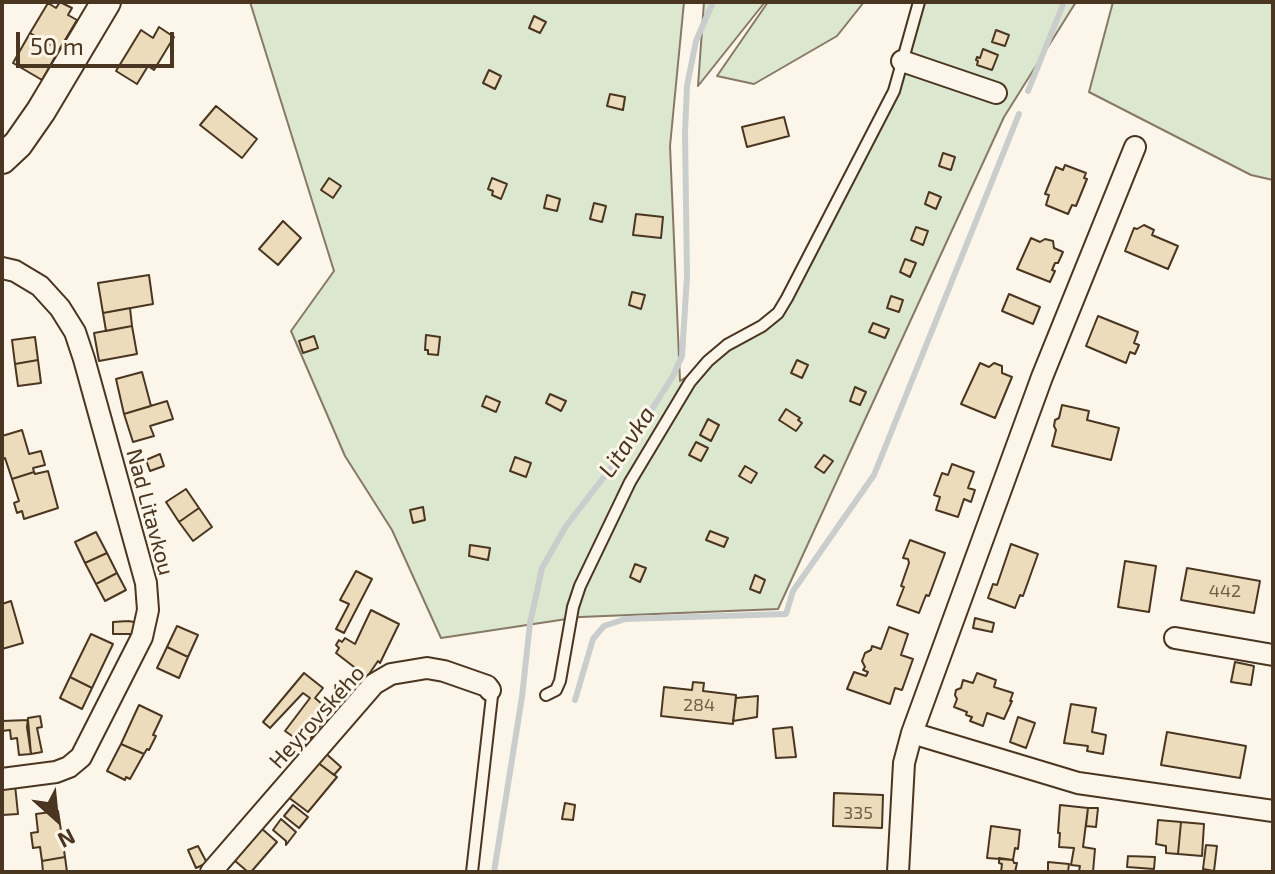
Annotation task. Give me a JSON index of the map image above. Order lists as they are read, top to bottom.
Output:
{
  "streets": {
    "street": ["Nad Litavkou", "Heyrovského"]
  },
  "water": ["Litavka"],
  "house_numbers": ["442", "284", "335"],
  "scale_bar": "50 m",
  "north": "bottom right"
}
